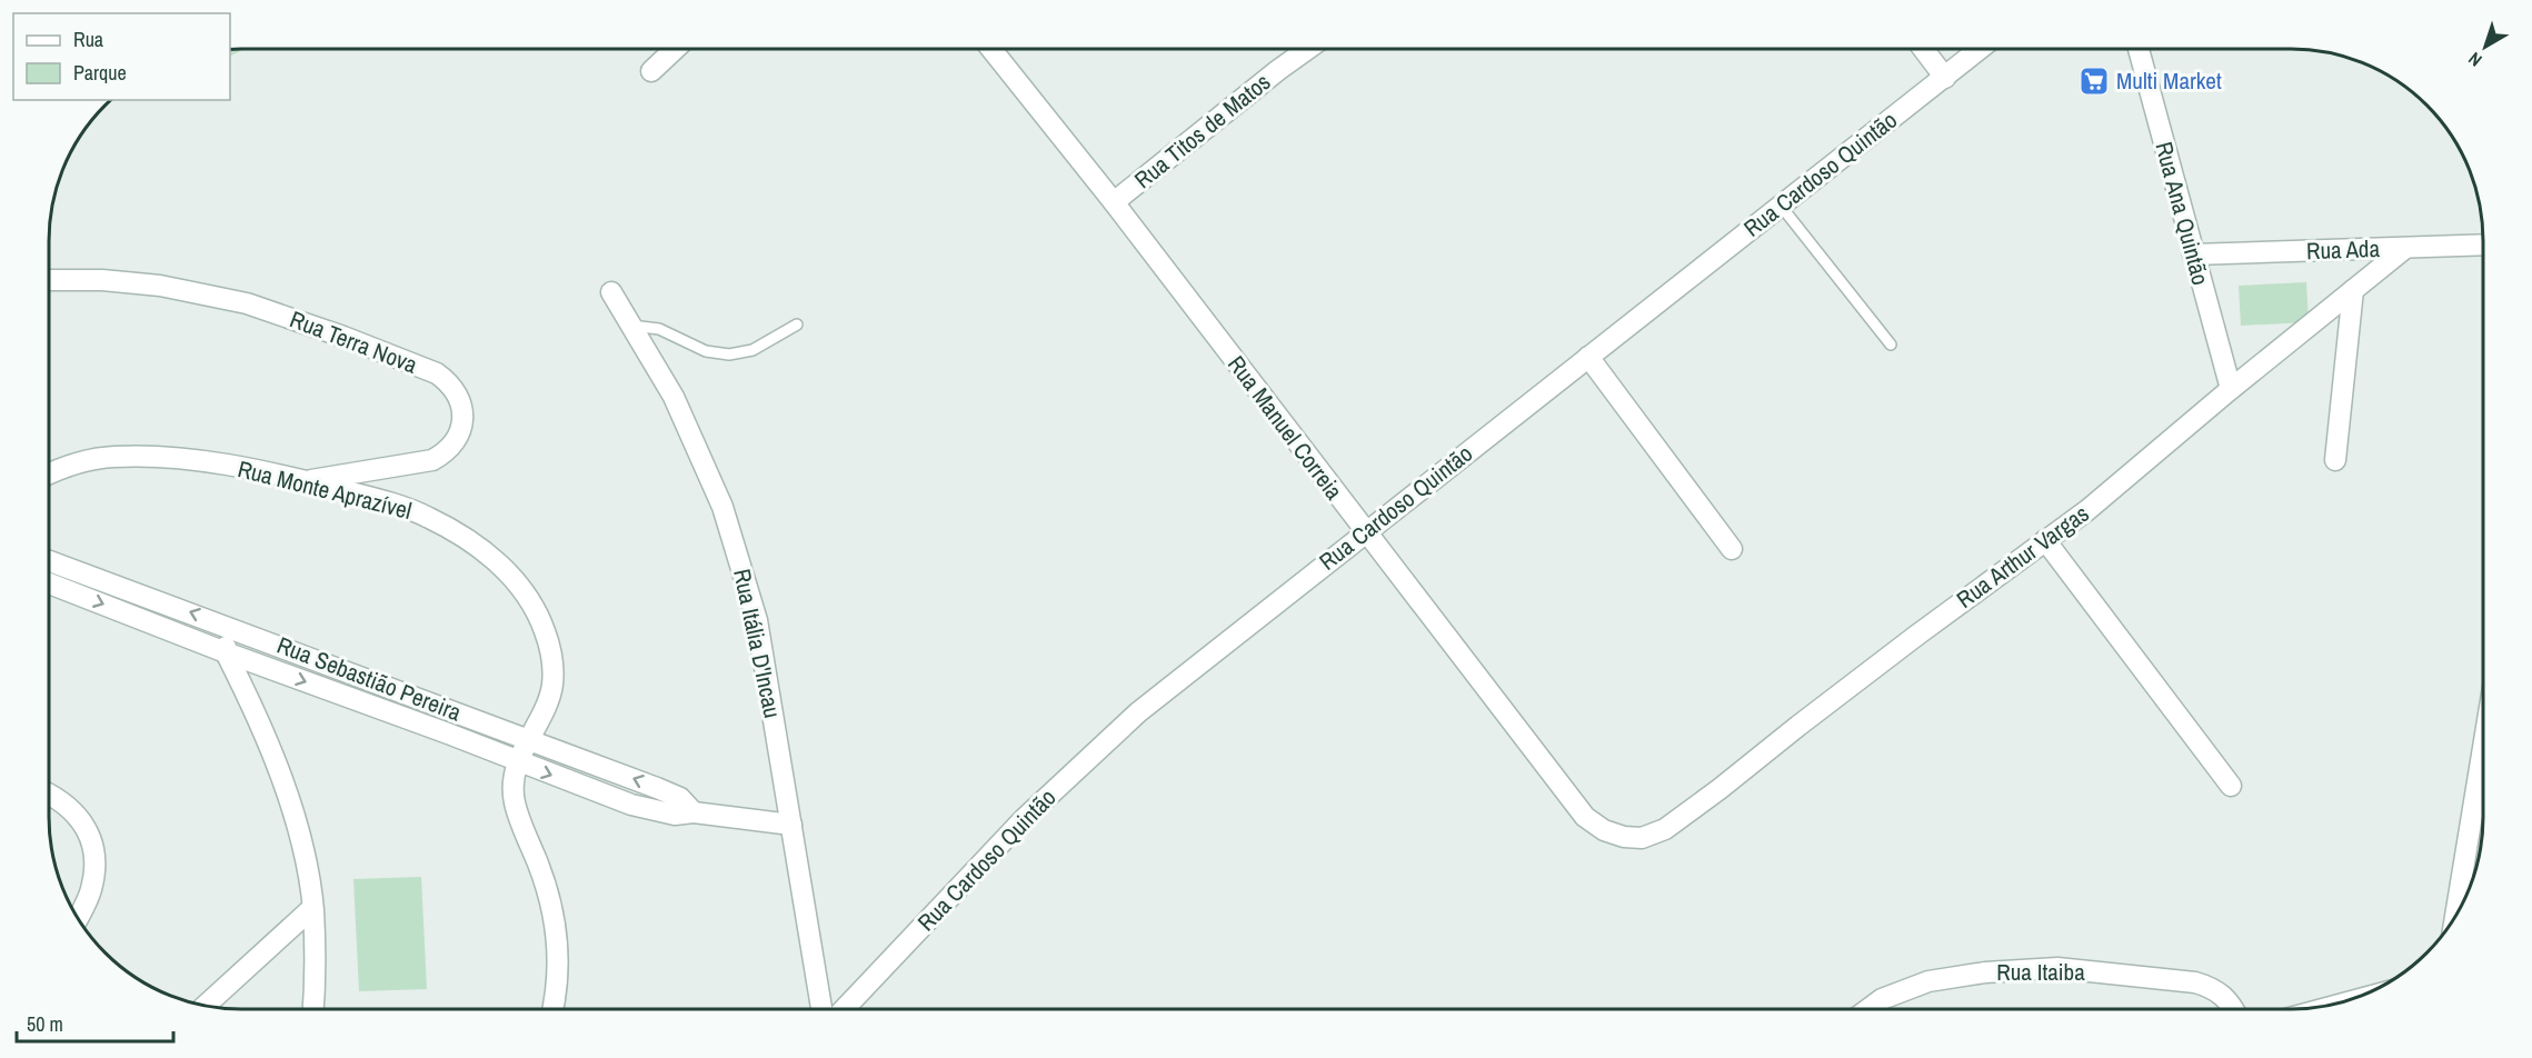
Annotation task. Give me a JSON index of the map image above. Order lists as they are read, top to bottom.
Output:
{
  "streets": {
    "street": [
      "Rua Titos de Matos",
      "Rua Cardoso Quintão",
      "Rua Ana Quintão",
      "Rua Ada",
      "Rua Terra Nova",
      "Rua Manuel Correia",
      "Rua Monte Aprazível",
      "Rua Arthur Vargas",
      "Rua Itália D'Incau",
      "Rua Sebastião Pereira",
      "Rua Itaiba"
    ]
  },
  "crossings": [
    ["Rua Titos de Matos", "Rua Manuel Correia"],
    ["Rua Cardoso Quintão", "Rua Manuel Correia"],
    ["Rua Ana Quintão", "Rua Ada"],
    ["Rua Ana Quintão", "Rua Arthur Vargas"],
    ["Rua Ada", "Rua Arthur Vargas"],
    ["Rua Terra Nova", "Rua Monte Aprazível"],
    ["Rua Manuel Correia", "Rua Arthur Vargas"],
    ["Rua Monte Aprazível", "Rua Sebastião Pereira"],
    ["Rua Itália D'Incau", "Rua Sebastião Pereira"]
  ],
  "places": {
    "supermarket": ["Multi Market"]
  },
  "legend": ["Rua", "Parque"],
  "scale_bar": "50 m",
  "north": "bottom left"
}
